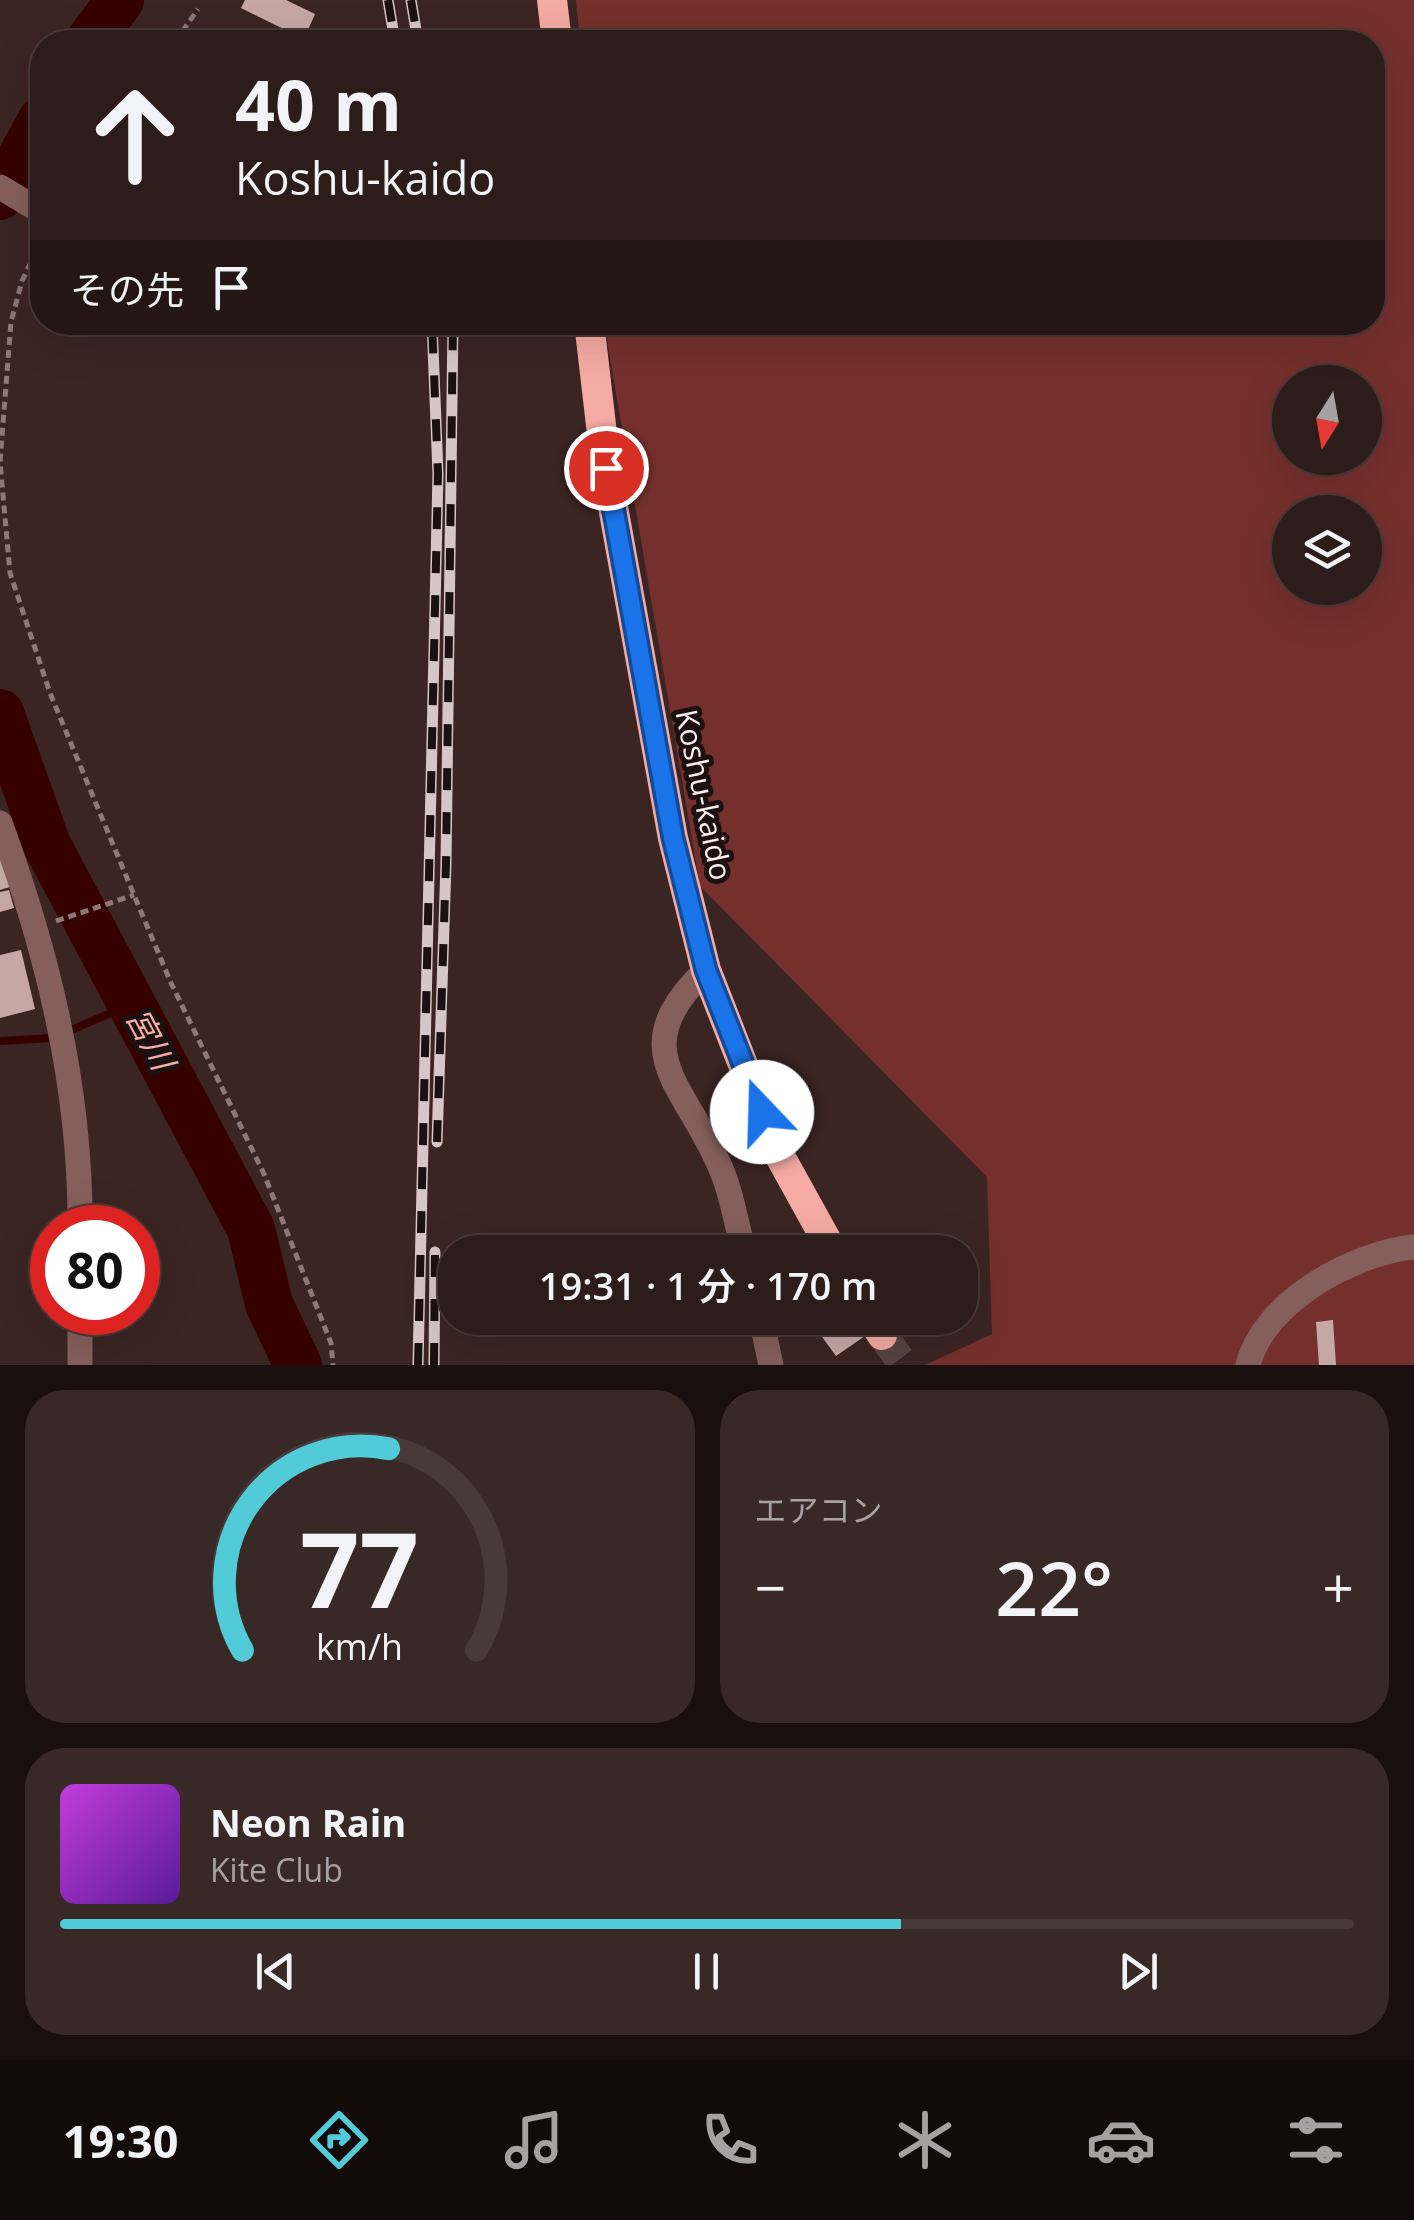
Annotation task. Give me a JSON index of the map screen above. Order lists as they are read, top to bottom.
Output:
{
  "streets": {
    "highway": ["Koshu-kaido"]
  },
  "water": ["宮川"],
  "north": "bottom",
  "page": {
    "turn": ["40 m", "Koshu-kaido"],
    "then": "その先",
    "limit": "80",
    "trip": "19:31 · 1 分 · 170 m",
    "tile": "エアコン",
    "heat": ["−", "22°", "+"],
    "song": ["Neon Rain", "Kite Club"],
    "tabs": "19:30",
    "gauge": ["77", "km/h"]
  }
}
